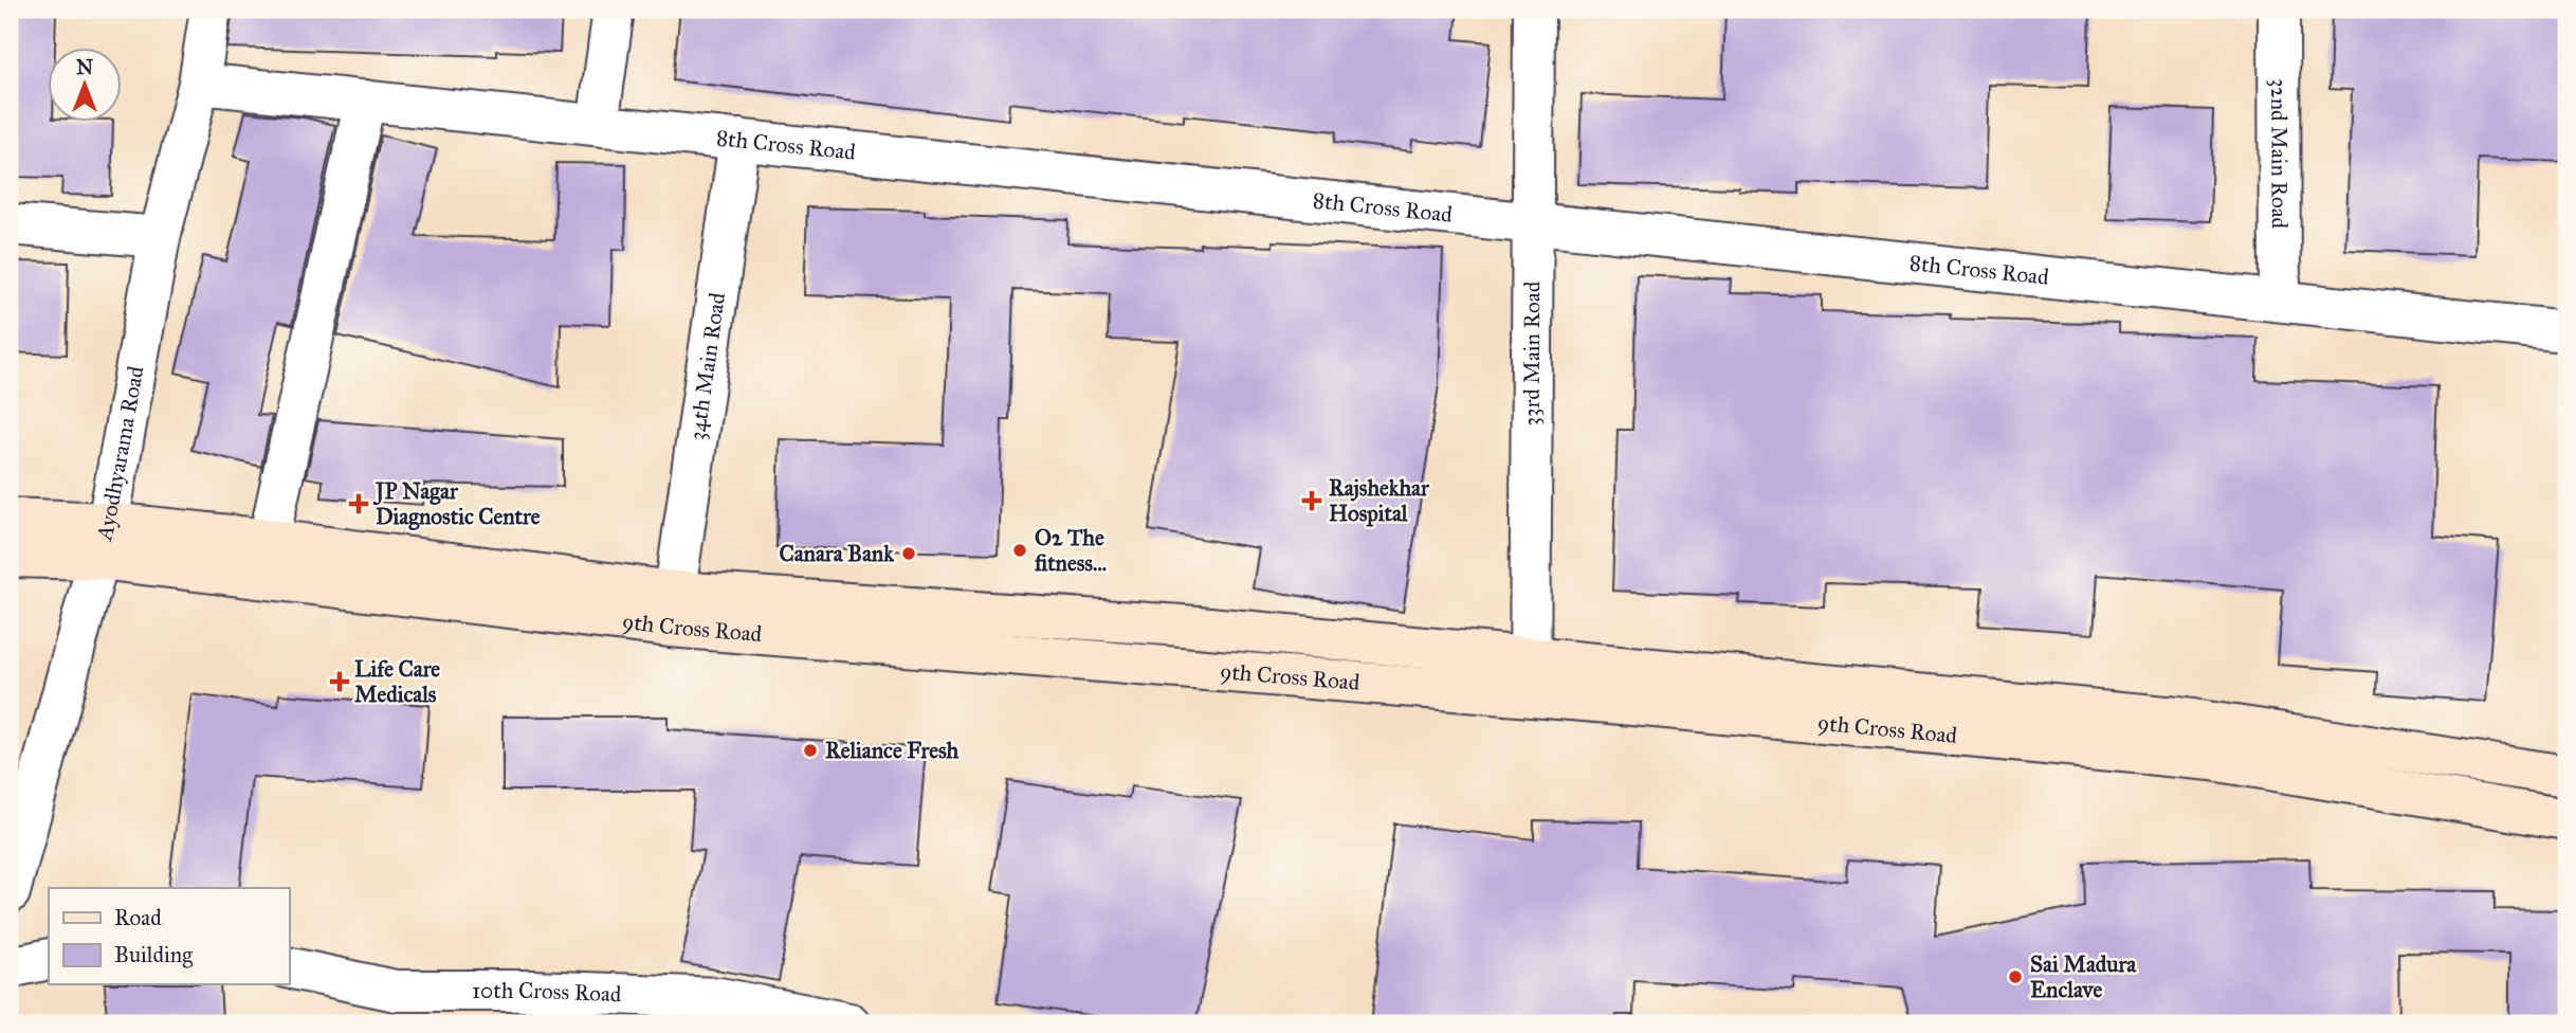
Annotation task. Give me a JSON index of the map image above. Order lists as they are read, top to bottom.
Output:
{
  "streets": {
    "main road": ["9th Cross Road"],
    "street": [
      "8th Cross Road",
      "32nd Main Road",
      "33rd Main Road",
      "34th Main Road",
      "Ayodhyarama Road",
      "10th Cross Road"
    ]
  },
  "crossings": [
    ["8th Cross Road", "32nd Main Road"],
    ["8th Cross Road", "33rd Main Road"],
    ["8th Cross Road", "34th Main Road"],
    ["8th Cross Road", "Ayodhyarama Road"],
    ["33rd Main Road", "9th Cross Road"],
    ["34th Main Road", "9th Cross Road"],
    ["Ayodhyarama Road", "9th Cross Road"]
  ],
  "places": {
    "health": ["Rajshekhar Hospital", "JP Nagar Diagnostic Centre", "Life Care Medicals"],
    "other": [
      "O2 The fitness...",
      "Canara Bank",
      "Reliance Fresh",
      "Sai Madura Enclave"
    ]
  },
  "legend": ["Road", "Building"],
  "north": "top"
}
